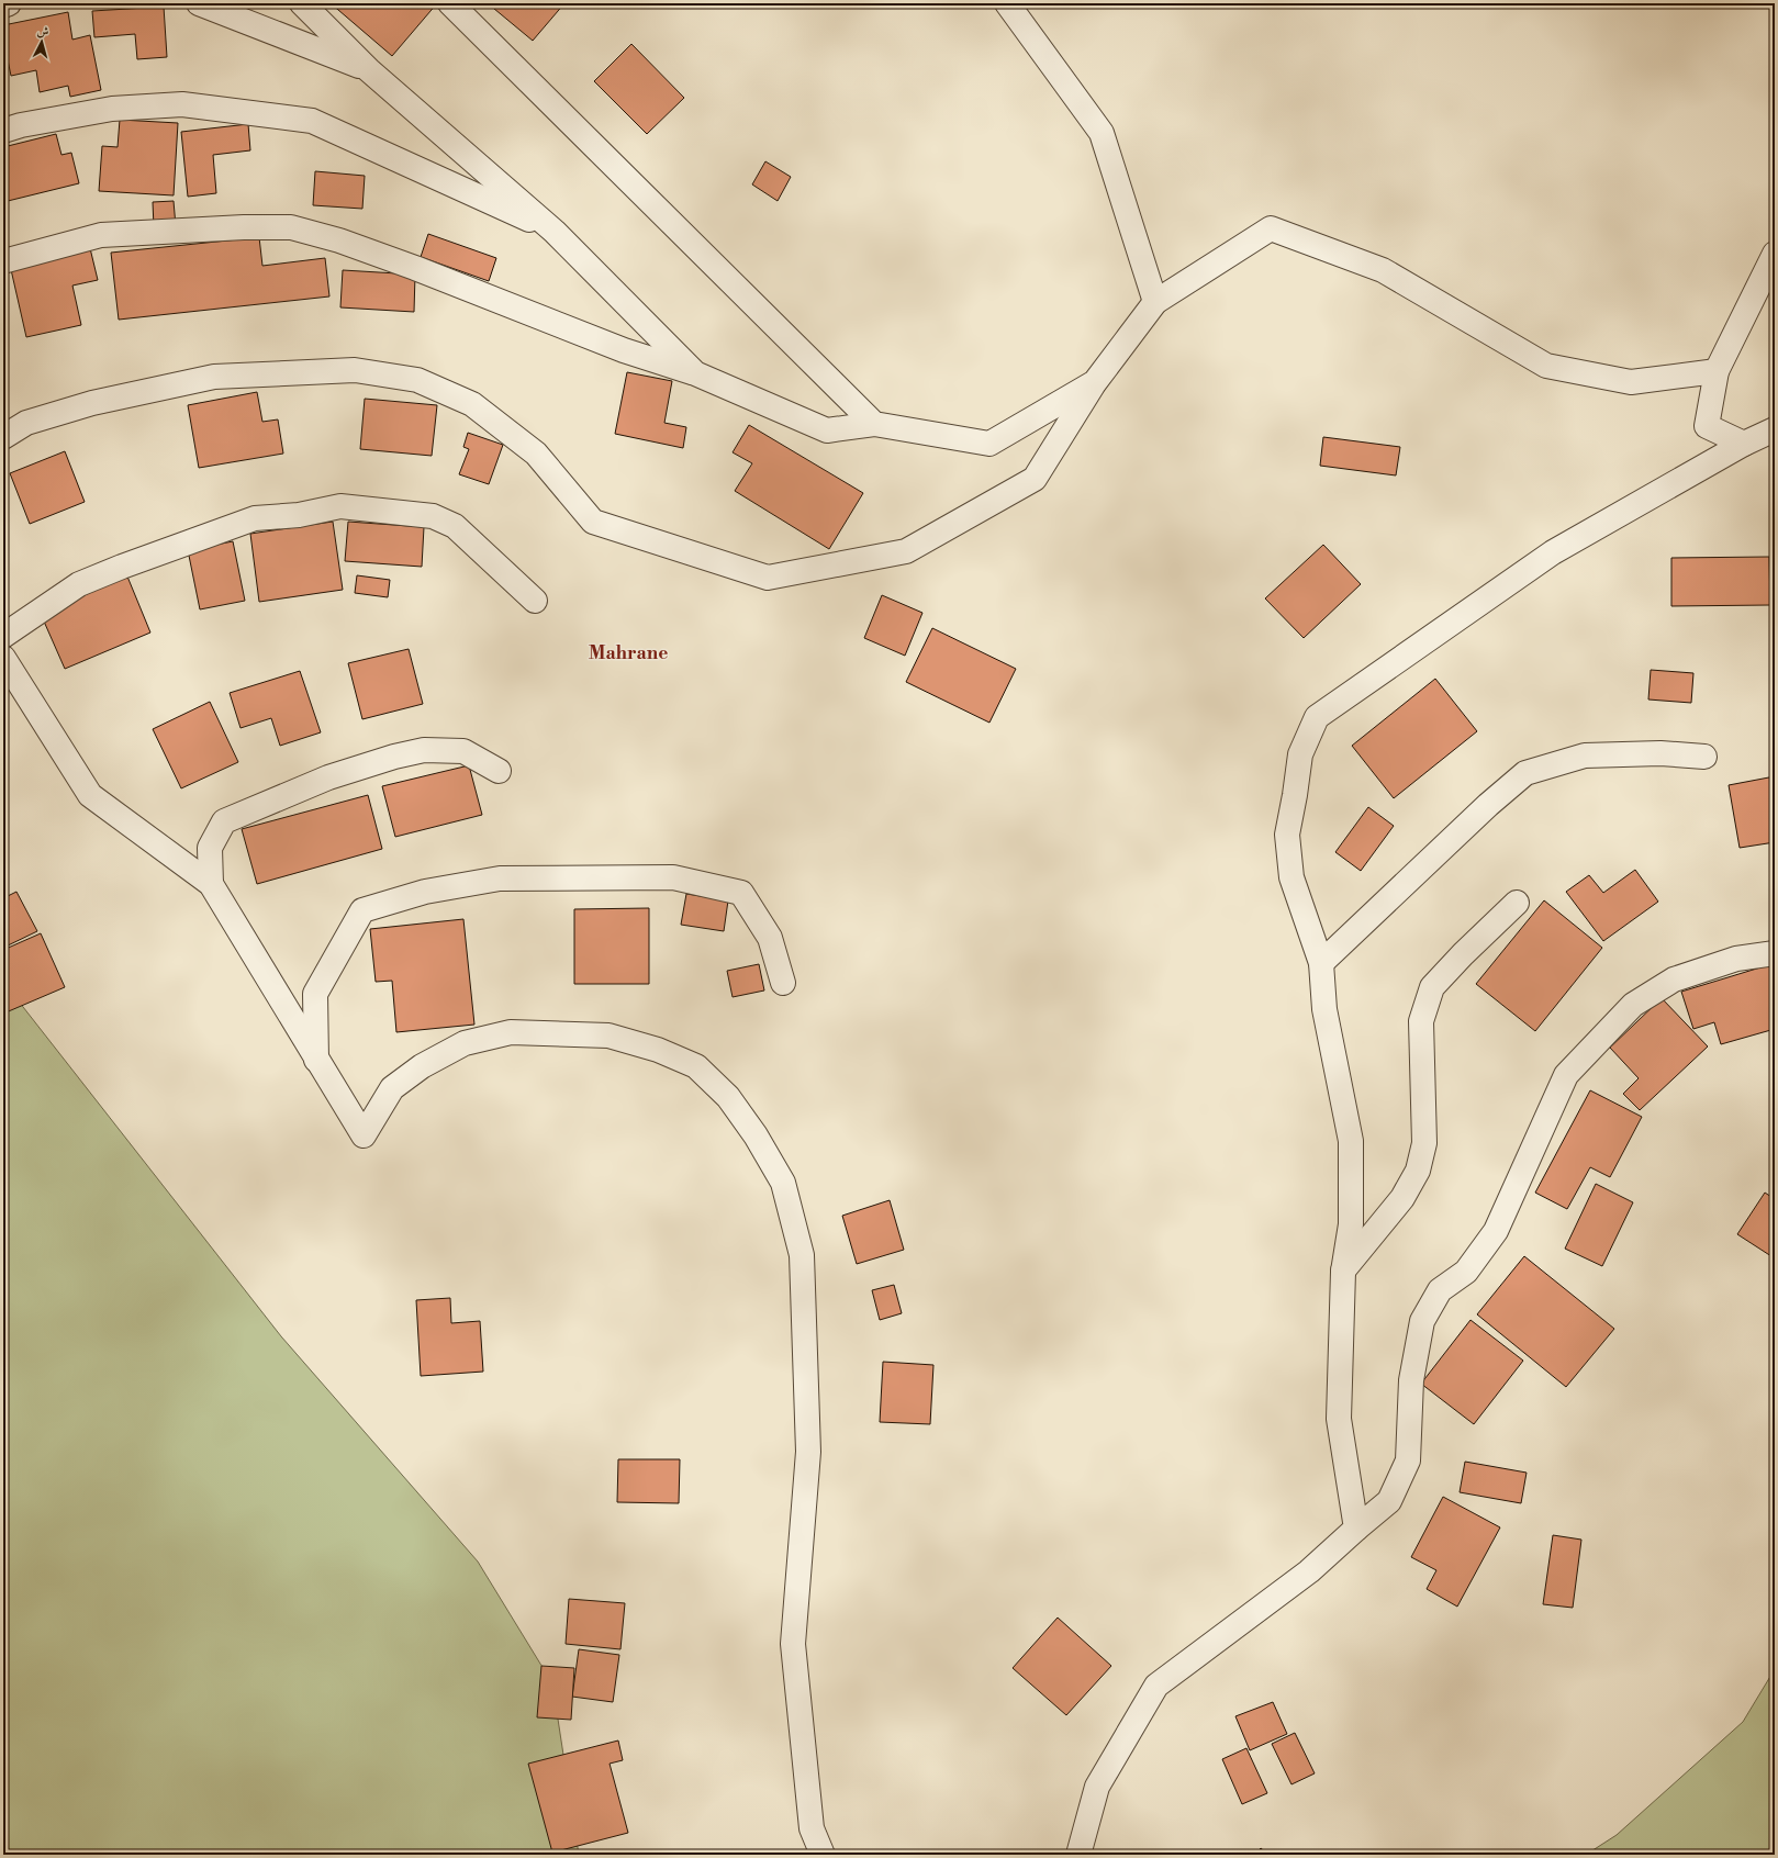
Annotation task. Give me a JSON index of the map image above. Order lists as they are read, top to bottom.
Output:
{
  "districts": ["Mahrane"],
  "north": "top"
}
